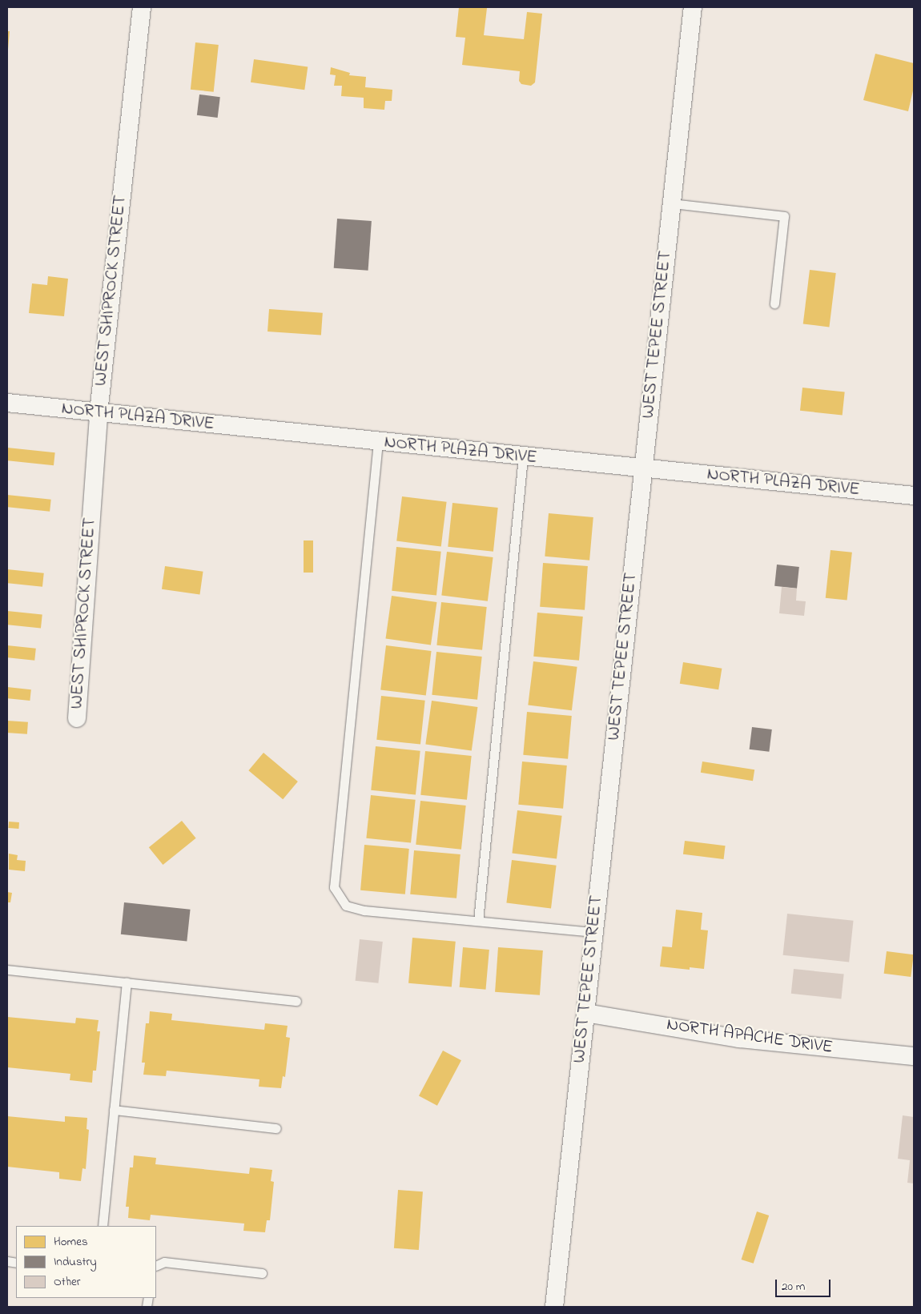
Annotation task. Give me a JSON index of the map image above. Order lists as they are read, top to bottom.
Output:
{
  "streets": {
    "street": [
      "WEST SHIPROCK STREET",
      "WEST TEPEE STREET",
      "NORTH PLAZA DRIVE",
      "NORTH APACHE DRIVE"
    ]
  },
  "crossings": [
    ["WEST SHIPROCK STREET", "NORTH PLAZA DRIVE"],
    ["WEST TEPEE STREET", "NORTH PLAZA DRIVE"],
    ["WEST TEPEE STREET", "NORTH APACHE DRIVE"]
  ],
  "legend": ["Homes", "Industry", "Other"],
  "scale_bar": "20 m"
}
